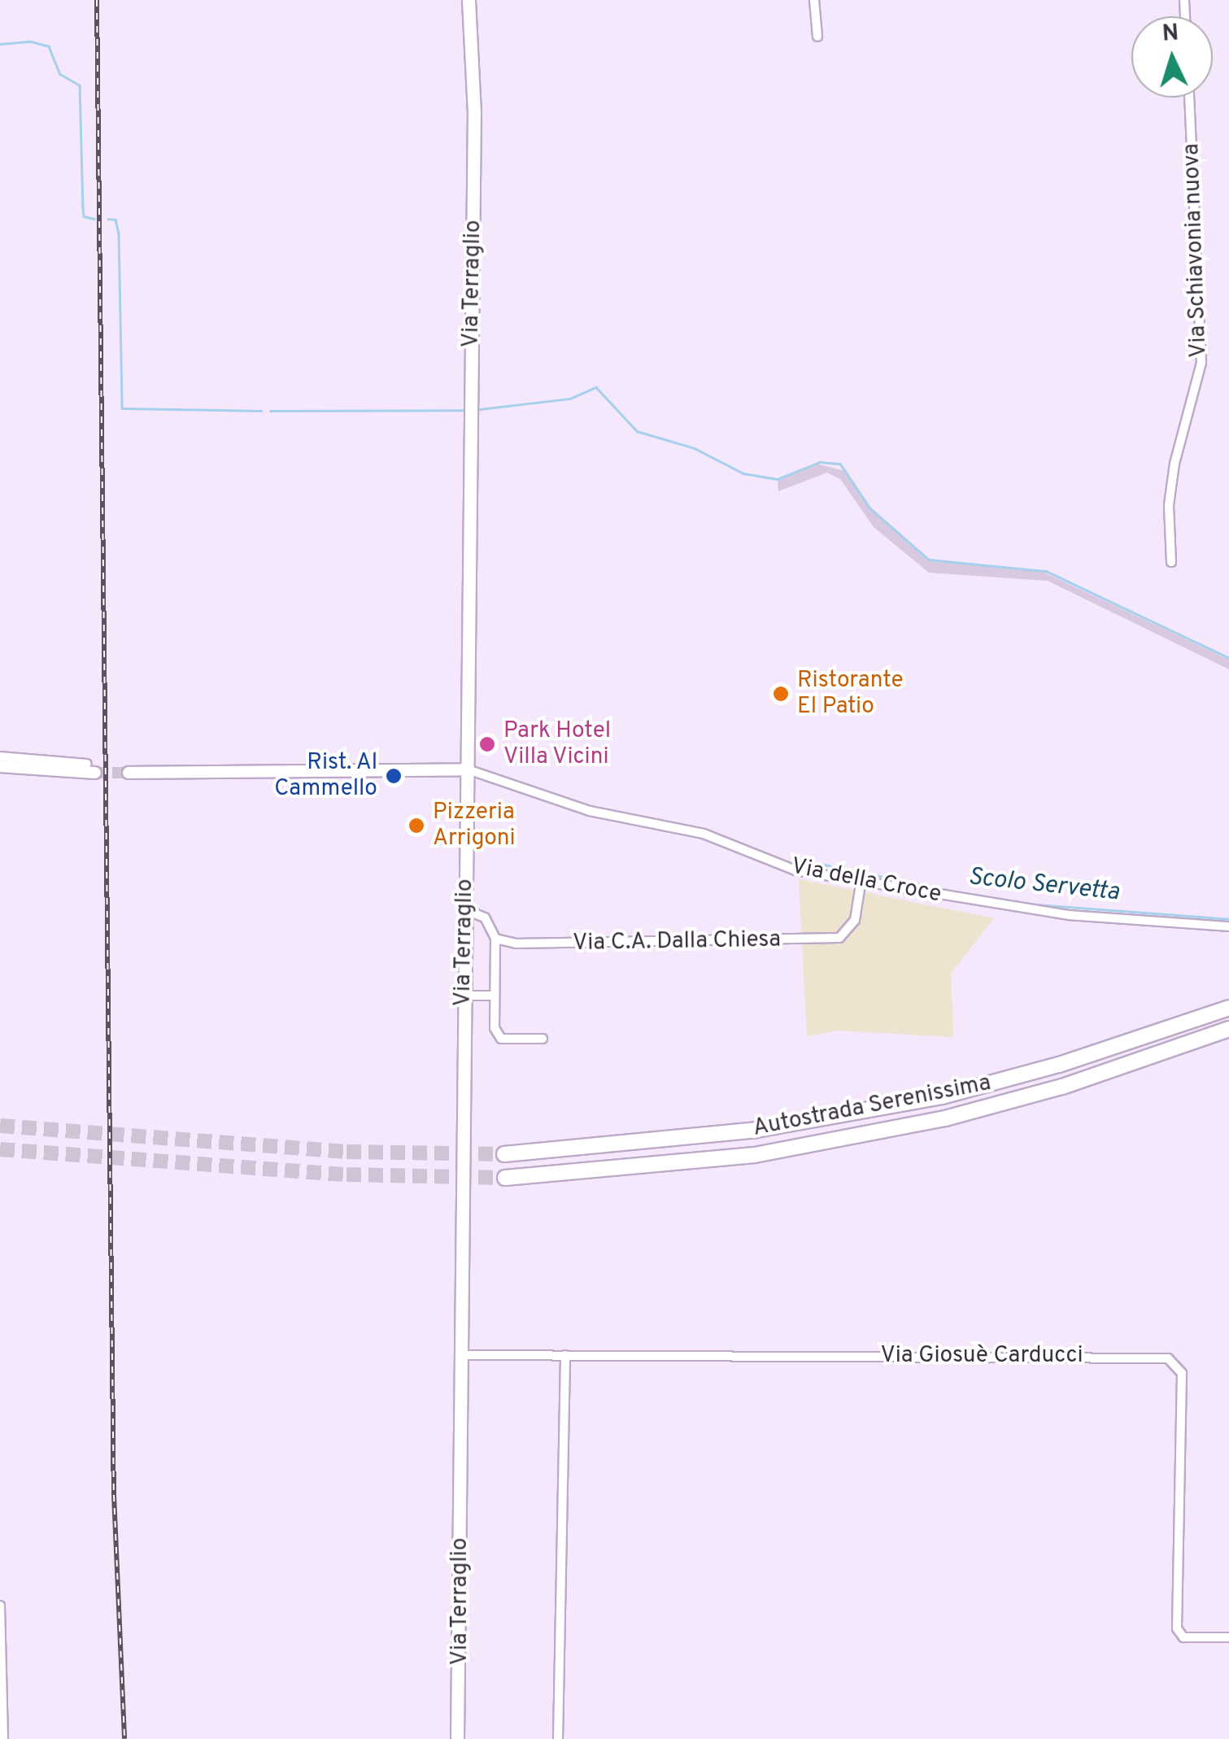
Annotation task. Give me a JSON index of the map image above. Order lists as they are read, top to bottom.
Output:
{
  "streets": {
    "highway": ["Autostrada Serenissima"],
    "main road": ["Via Terraglio"],
    "street": [
      "Via Schiavonia nuova",
      "Via della Croce",
      "Via C.A. Dalla Chiesa",
      "Via Giosuè Carducci"
    ]
  },
  "crossings": [
    ["Via Terraglio", "Via della Croce"],
    ["Via Terraglio", "Via Giosuè Carducci"],
    ["Via della Croce", "Via C.A. Dalla Chiesa"]
  ],
  "water": ["Scolo Servetta"],
  "places": [
    "Ristorante El Patio",
    "Park Hotel Villa Vicini",
    "Rist. Al Cammello",
    "Pizzeria Arrigoni"
  ],
  "north": "top"
}
